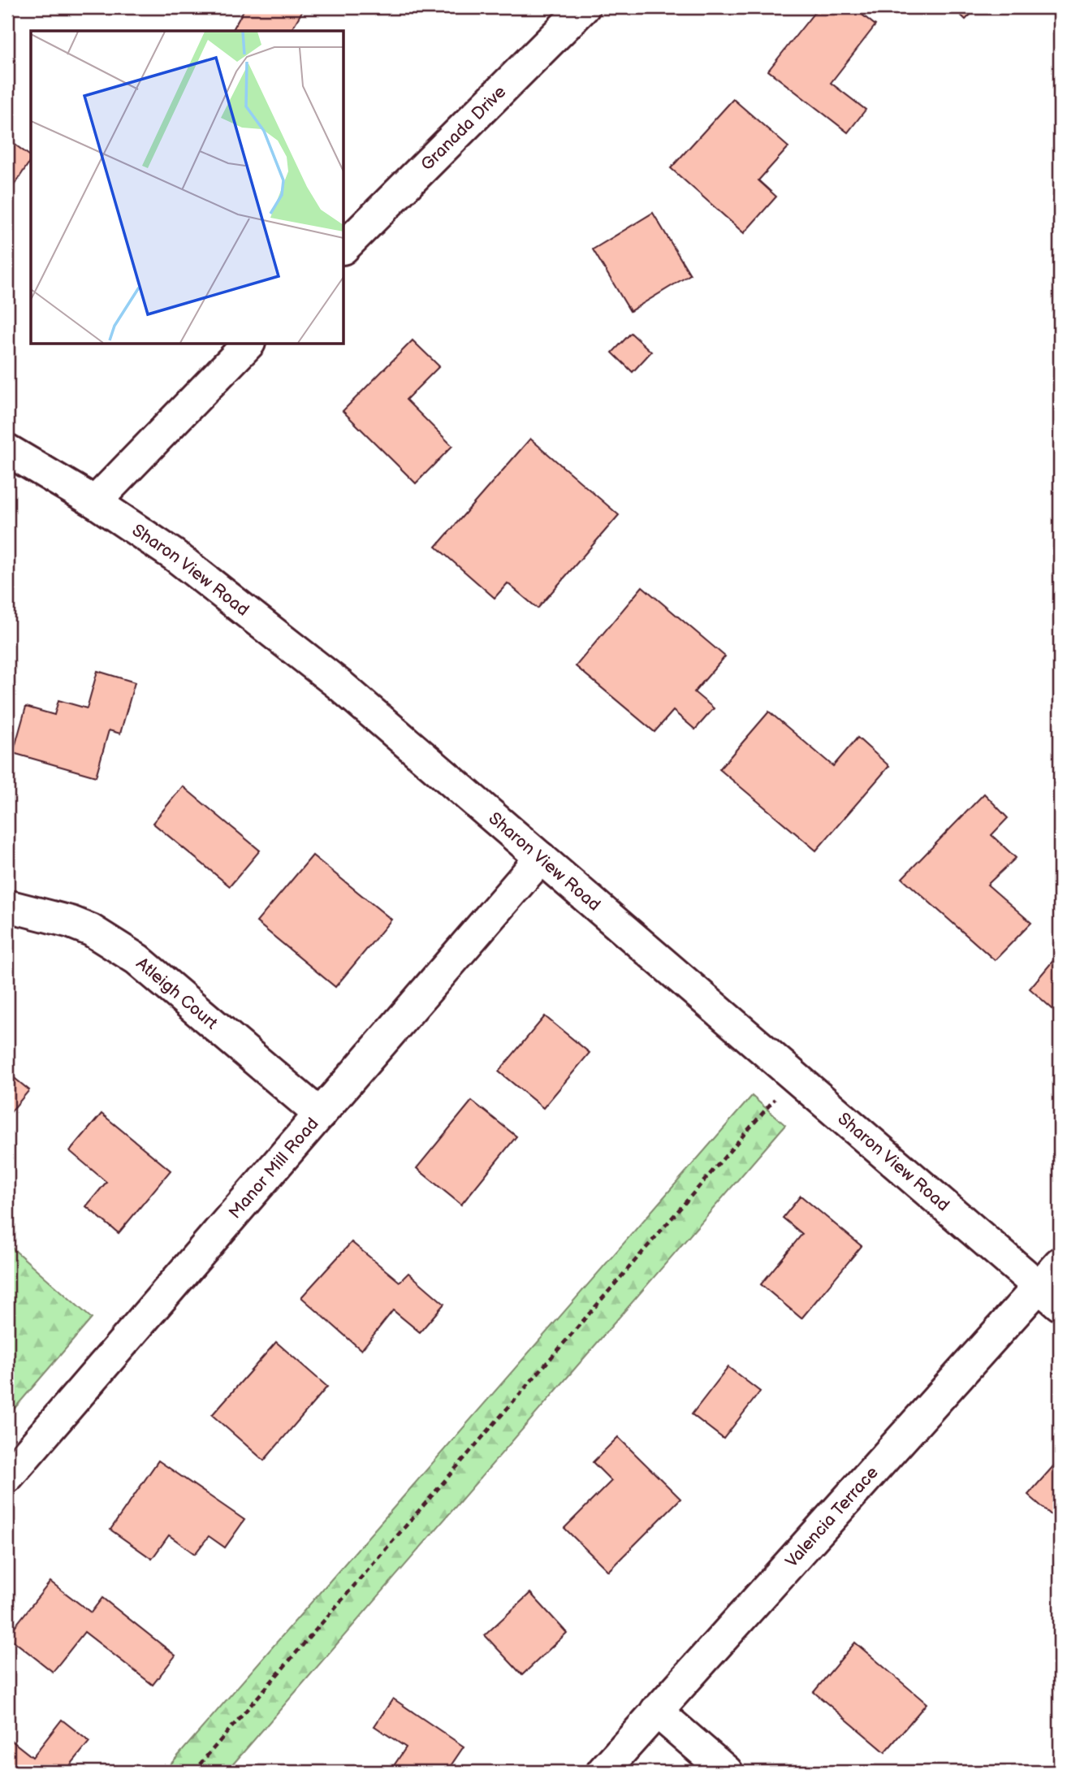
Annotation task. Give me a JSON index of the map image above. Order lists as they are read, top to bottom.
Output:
{
  "streets": {
    "street": [
      "Granada Drive",
      "Sharon View Road",
      "Atleigh Court",
      "Manor Mill Road",
      "Valencia Terrace"
    ]
  },
  "crossings": [
    ["Sharon View Road", "Manor Mill Road"],
    ["Sharon View Road", "Valencia Terrace"],
    ["Atleigh Court", "Manor Mill Road"]
  ]
}
